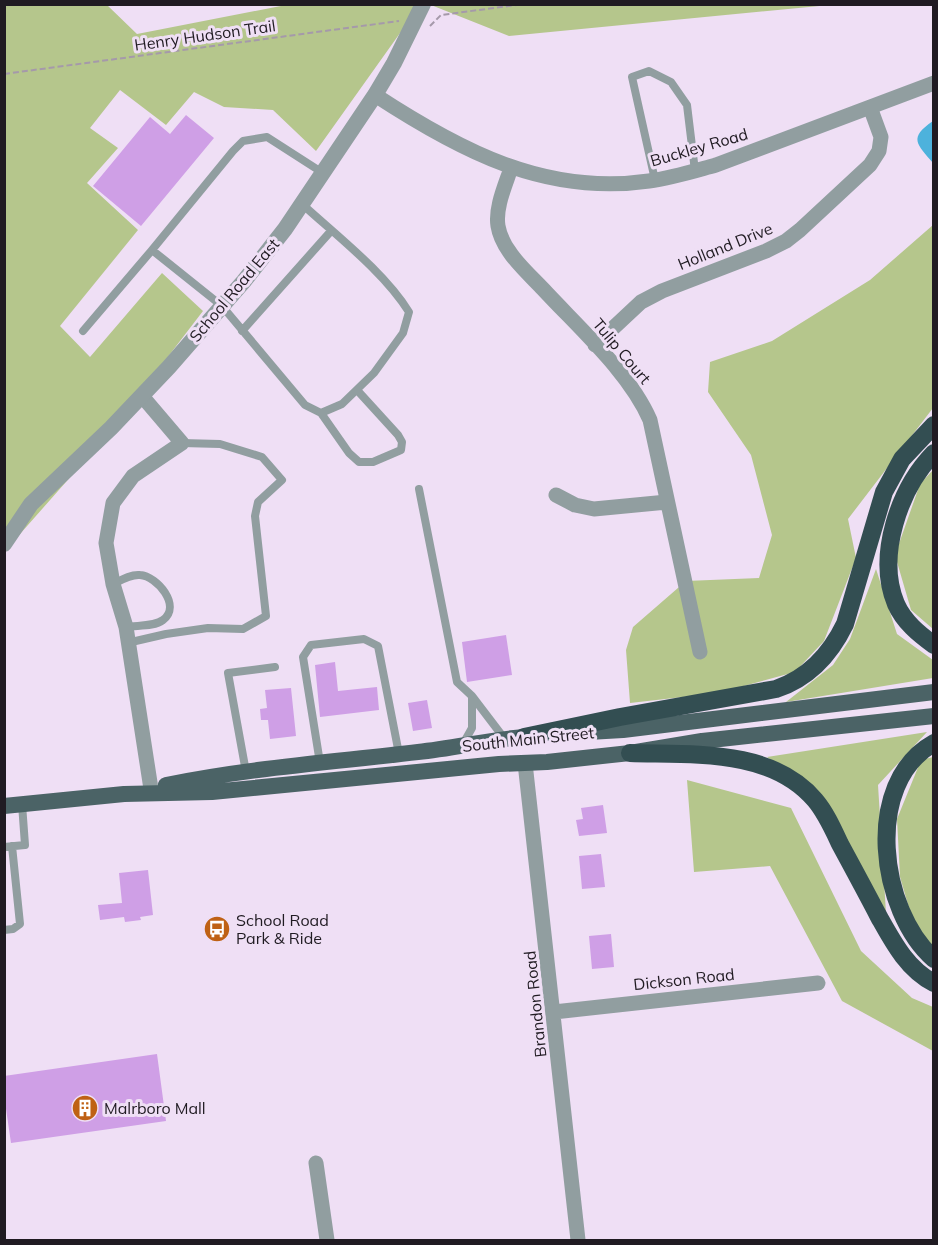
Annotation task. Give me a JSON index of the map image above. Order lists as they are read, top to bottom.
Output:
{
  "streets": {
    "main road": ["South Main Street"],
    "street": [
      "Buckley Road",
      "Holland Drive",
      "School Road East",
      "Tulip Court",
      "Dickson Road",
      "Brandon Road"
    ],
    "path": ["Henry Hudson Trail"]
  },
  "crossings": [
    ["Buckley Road", "Holland Drive"],
    ["Buckley Road", "School Road East"],
    ["Buckley Road", "Tulip Court"],
    ["Holland Drive", "Tulip Court"],
    ["South Main Street", "Brandon Road"],
    ["Dickson Road", "Brandon Road"]
  ],
  "places": {
    "bus stop": ["School Road Park & Ride"],
    "building": ["Malrboro Mall"]
  }
}
